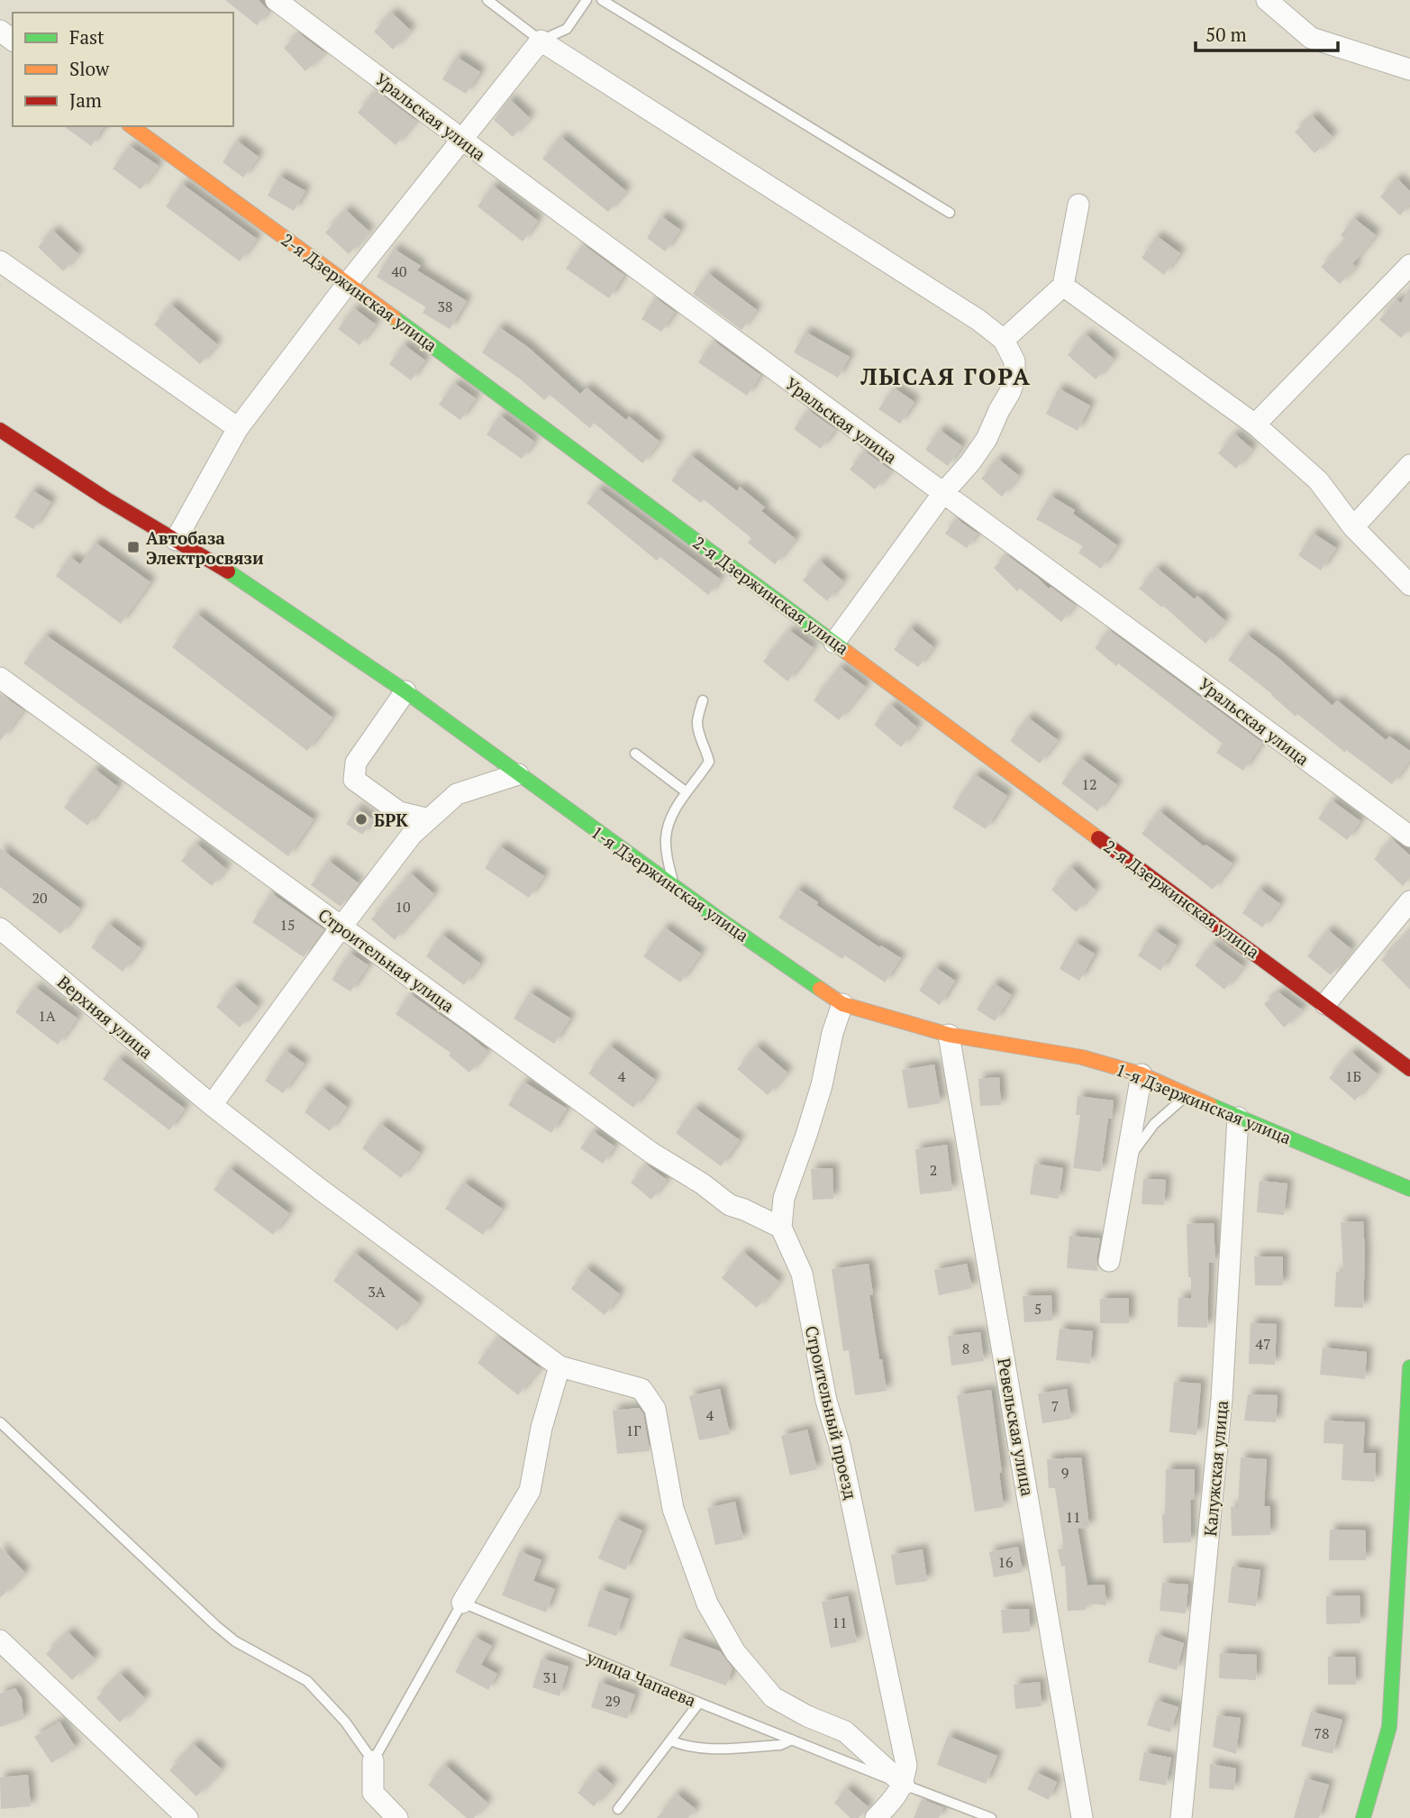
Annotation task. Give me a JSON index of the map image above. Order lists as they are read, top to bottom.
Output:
{
  "streets": {
    "street": [
      "Уральская улица",
      "2-я Дзержинская улица",
      "1-я Дзержинская улица",
      "Строительная улица",
      "Верхняя улица",
      "Строительный проезд",
      "Ревельская улица",
      "Калужская улица"
    ],
    "lane": ["улица Чапаева"]
  },
  "crossings": [
    ["1-я Дзержинская улица", "Ревельская улица"],
    ["1-я Дзержинская улица", "Калужская улица"],
    ["Строительная улица", "Строительный проезд"],
    ["Строительный проезд", "улица Чапаева"]
  ],
  "districts": ["ЛЫСАЯ ГОРА"],
  "places": {
    "transit": ["Автобаза Электросвязи"],
    "other": ["БРК"]
  },
  "house_numbers": [
    "40",
    "38",
    "12",
    "20",
    "10",
    "15",
    "1А",
    "4",
    "1Б",
    "2",
    "3А",
    "5",
    "47",
    "8",
    "7",
    "4",
    "1Г",
    "9",
    "11",
    "16",
    "11",
    "31",
    "29",
    "78"
  ],
  "legend": ["Fast", "Slow", "Jam"],
  "scale_bar": "50 m"
}
